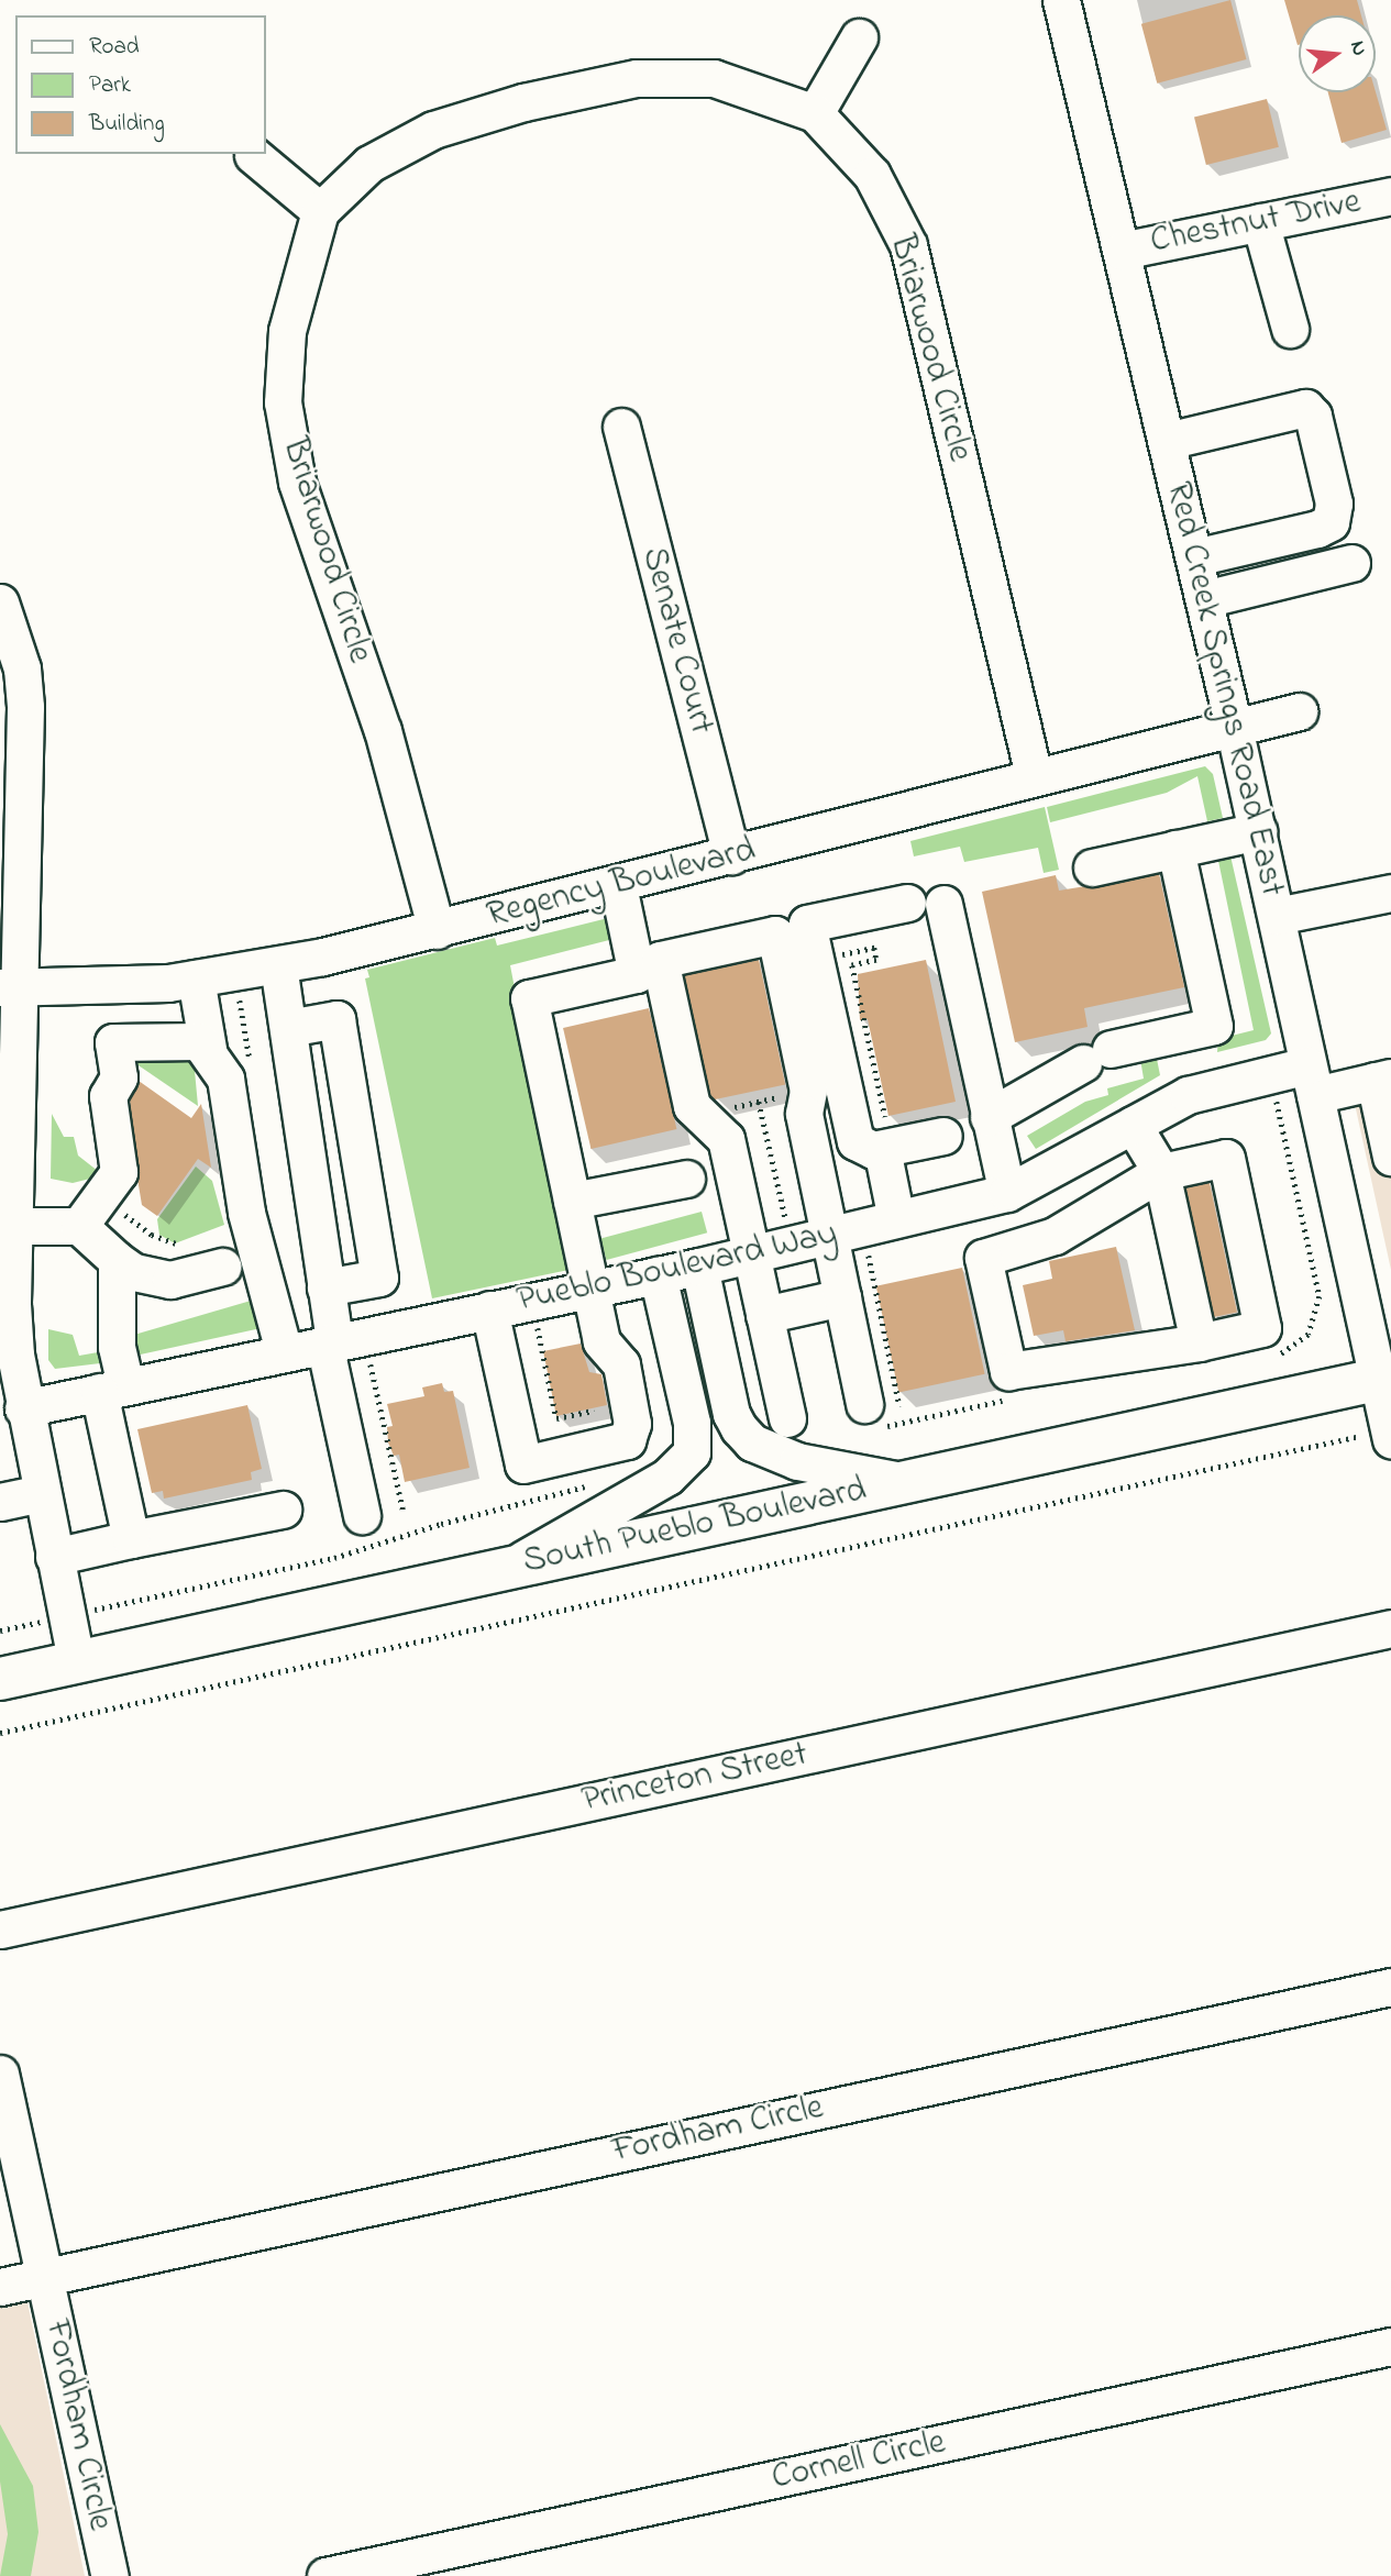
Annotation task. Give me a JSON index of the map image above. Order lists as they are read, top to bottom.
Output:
{
  "streets": {
    "main road": ["South Pueblo Boulevard"],
    "street": [
      "Chestnut Drive",
      "Briarwood Circle",
      "Senate Court",
      "Red Creek Springs Road East",
      "Regency Boulevard",
      "Pueblo Boulevard Way",
      "Princeton Street",
      "Fordham Circle",
      "Cornell Circle"
    ]
  },
  "crossings": [
    ["Chestnut Drive", "Red Creek Springs Road East"],
    ["Briarwood Circle", "Regency Boulevard"],
    ["Senate Court", "Regency Boulevard"],
    ["Red Creek Springs Road East", "Regency Boulevard"],
    ["Red Creek Springs Road East", "Pueblo Boulevard Way"],
    ["Red Creek Springs Road East", "South Pueblo Boulevard"]
  ],
  "legend": ["Road", "Park", "Building"],
  "north": "right"
}
